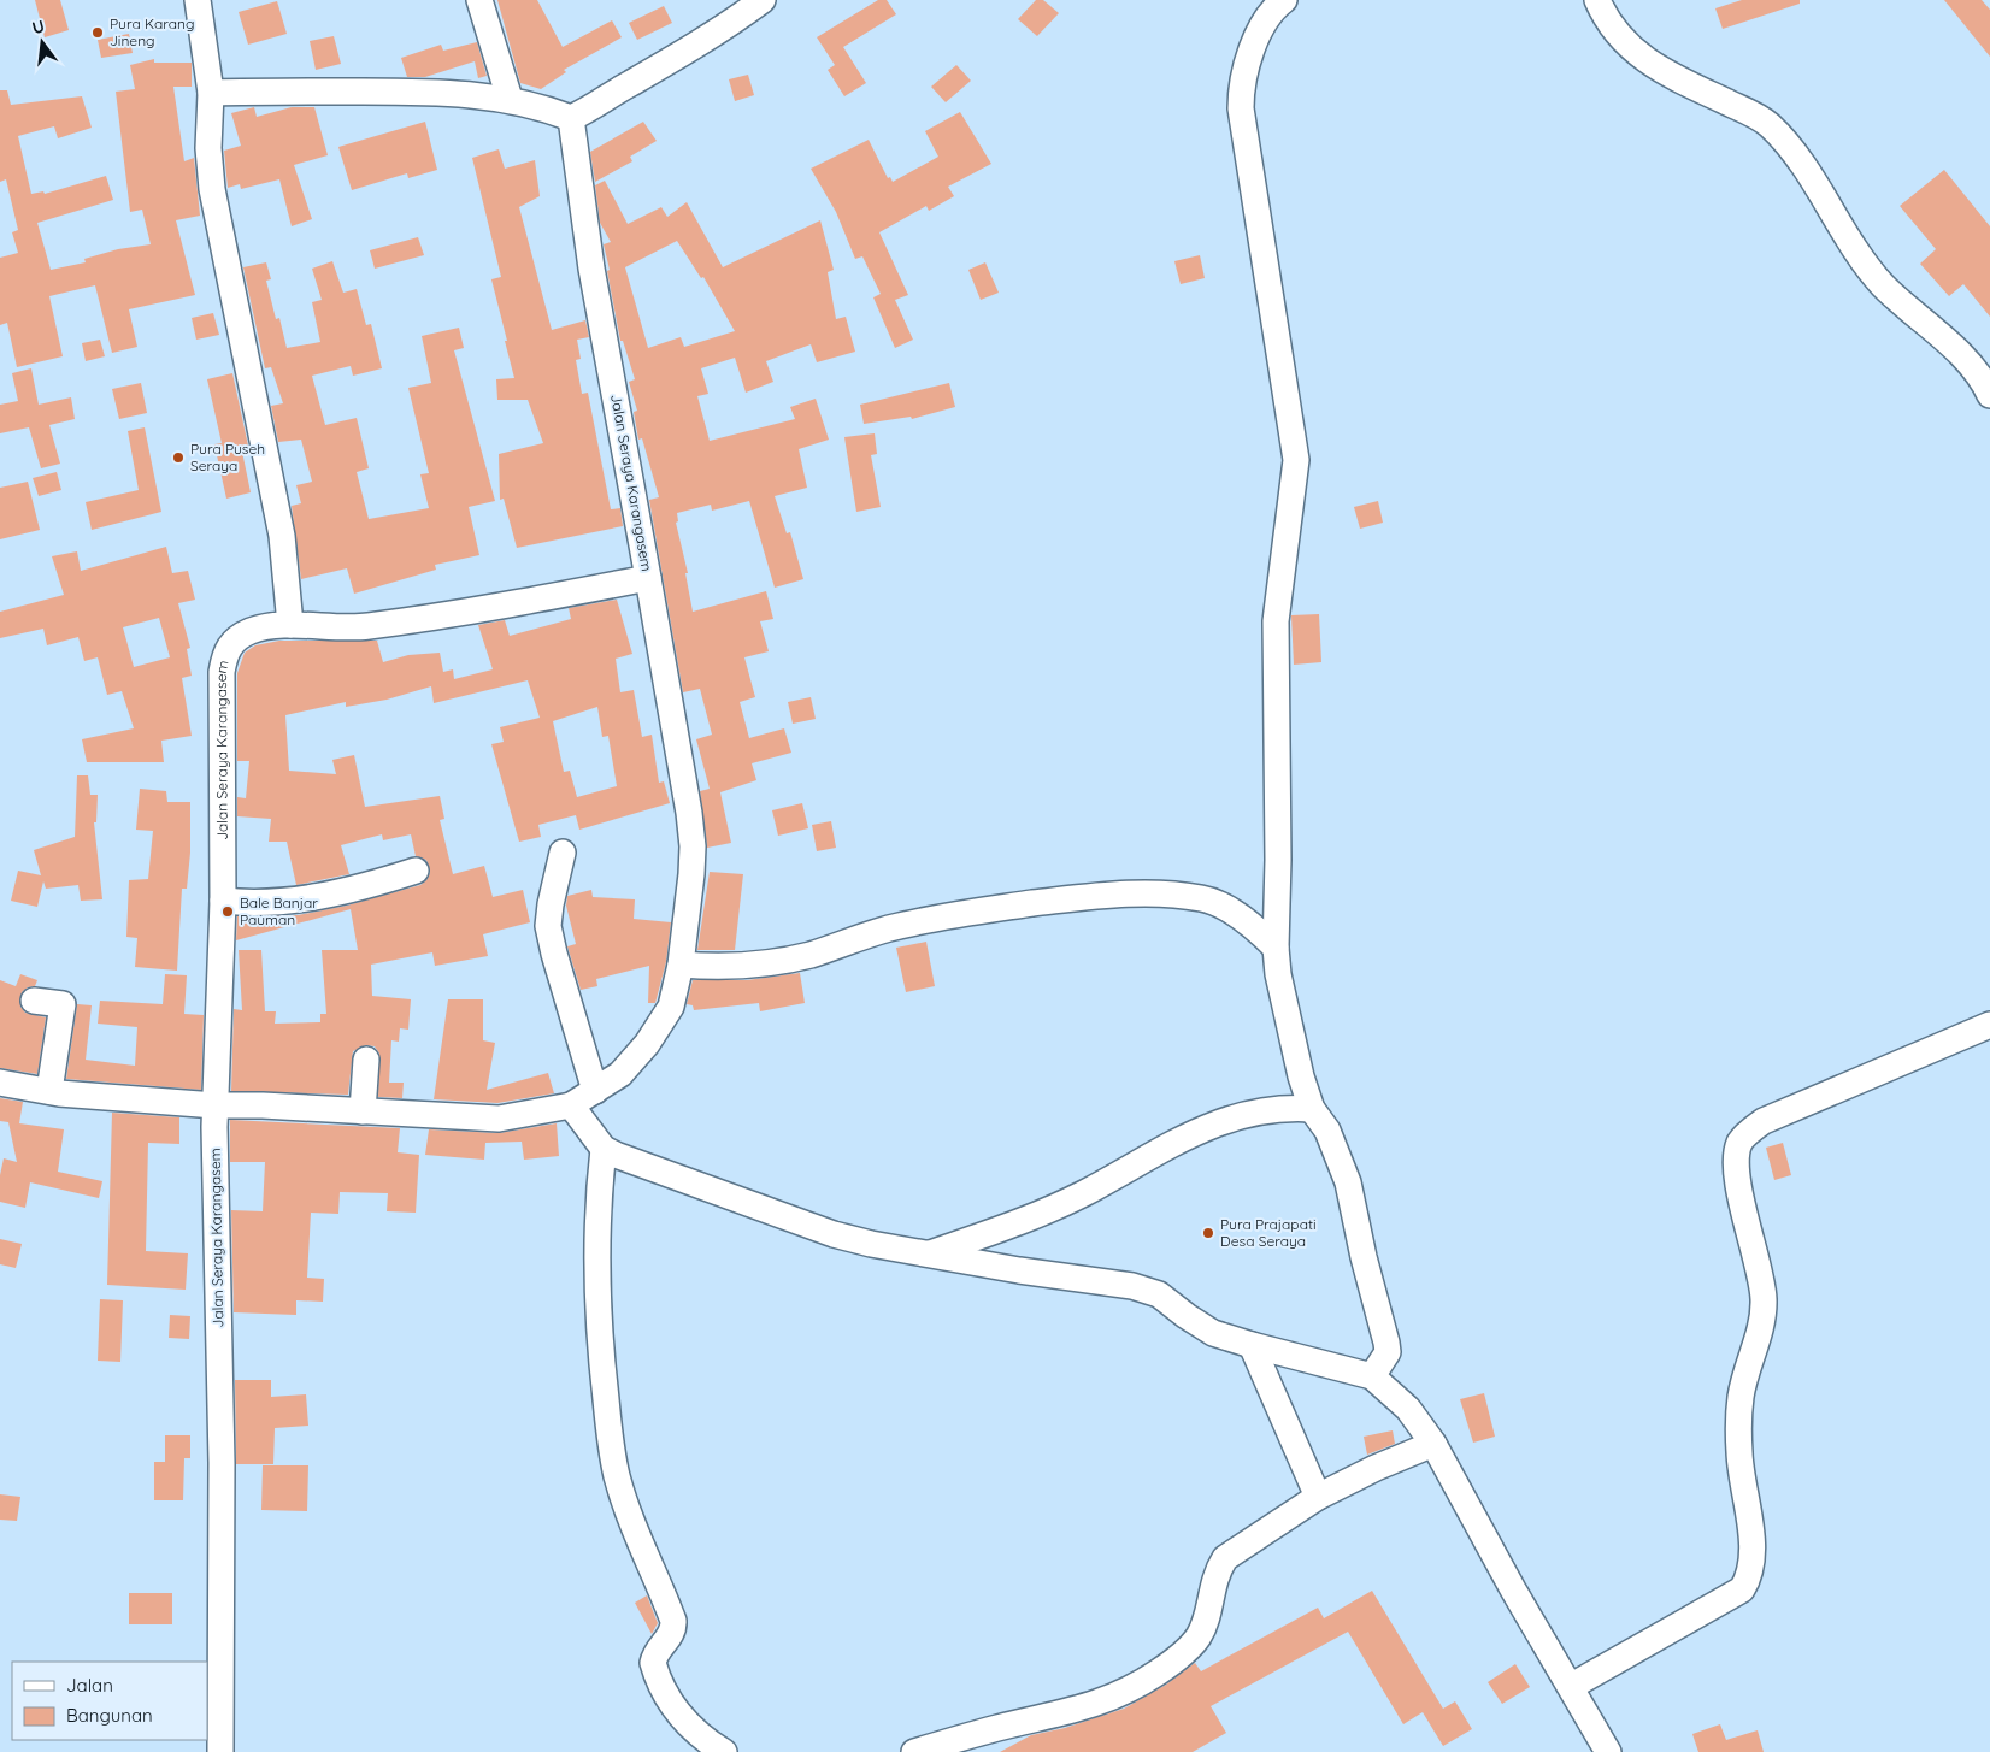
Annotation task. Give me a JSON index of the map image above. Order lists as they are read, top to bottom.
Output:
{
  "streets": {
    "street": ["Jalan Seraya Karangasem"]
  },
  "places": [
    "Pura Karang Jineng",
    "Pura Puseh Seraya",
    "Bale Banjar Pauman",
    "Pura Prajapati Desa Seraya"
  ],
  "legend": ["Jalan", "Bangunan"],
  "north": "top"
}
